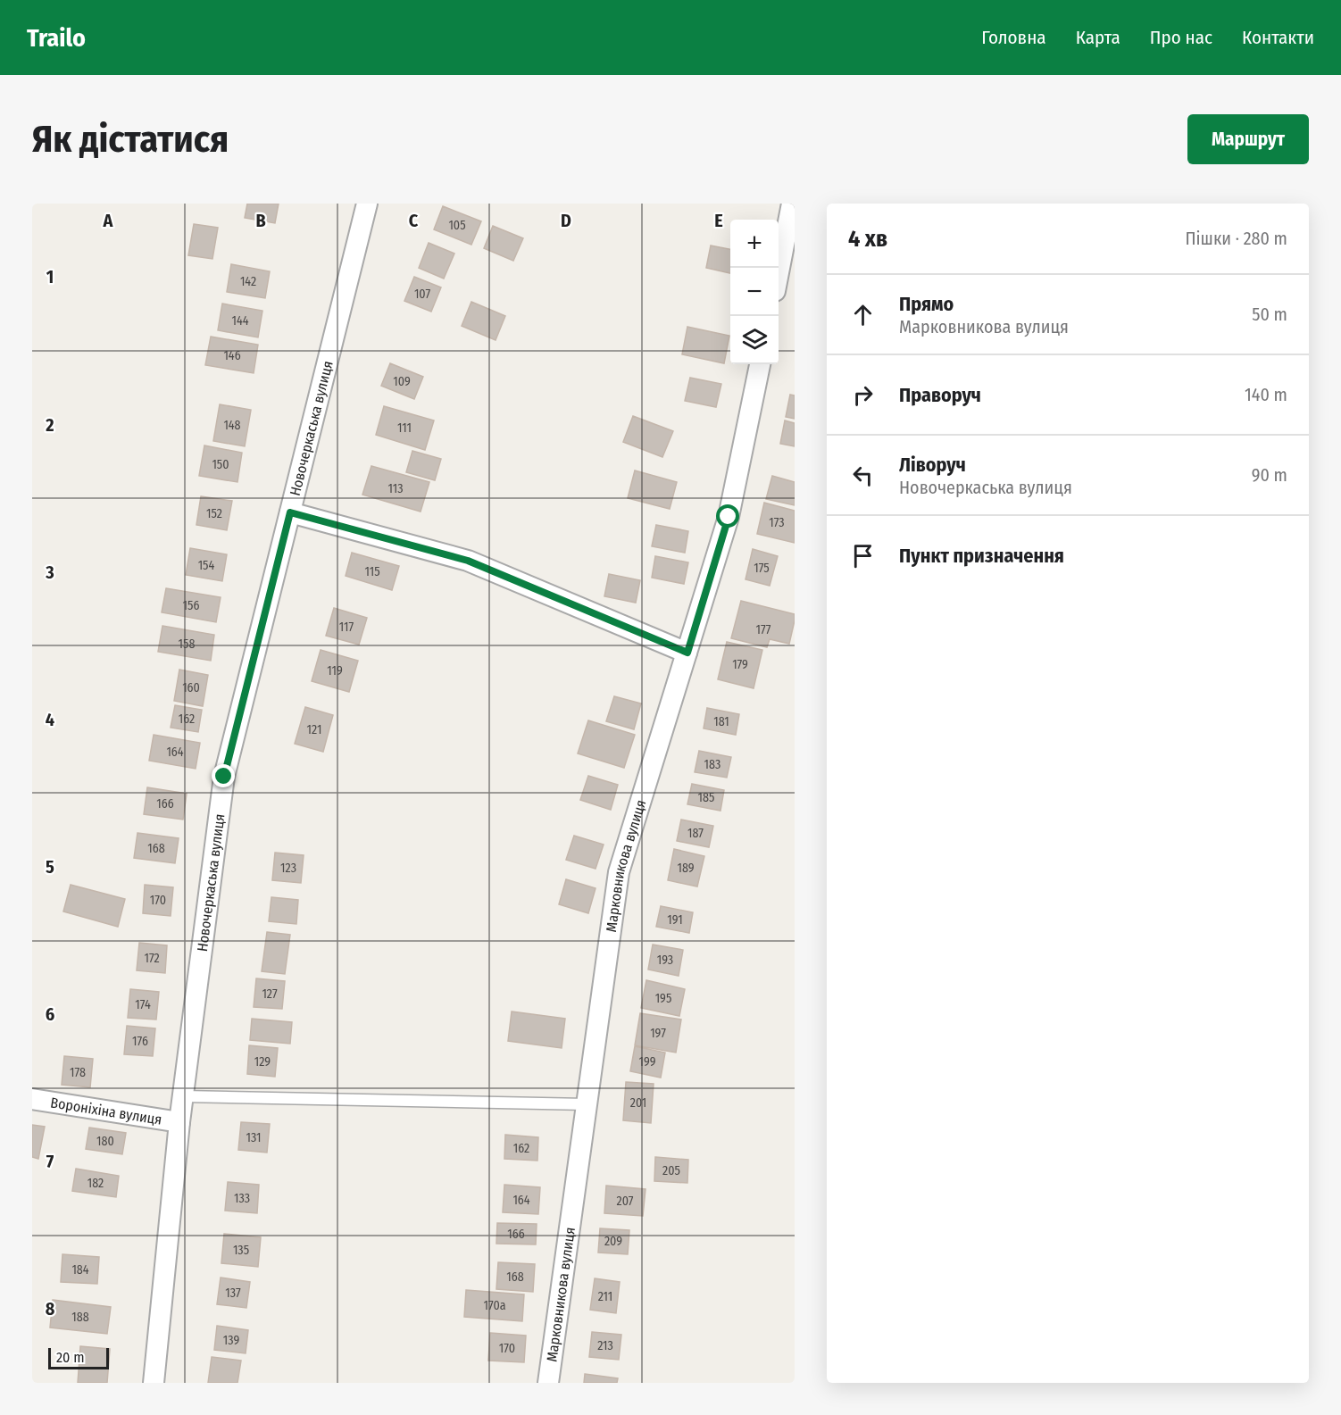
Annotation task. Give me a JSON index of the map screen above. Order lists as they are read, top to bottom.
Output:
{
  "streets": {
    "street": ["Новочеркаська вулиця", "Марковникова вулиця", "Вороніхіна вулиця"]
  },
  "crossings": [
    ["Новочеркаська вулиця", "Вороніхіна вулиця"]
  ],
  "house_numbers": [
    "105",
    "142",
    "107",
    "144",
    "146",
    "109",
    "148",
    "111",
    "150",
    "113",
    "152",
    "173",
    "154",
    "175",
    "115",
    "156",
    "117",
    "177",
    "158",
    "179",
    "119",
    "160",
    "162",
    "181",
    "121",
    "164",
    "183",
    "185",
    "166",
    "187",
    "168",
    "123",
    "189",
    "170",
    "191",
    "172",
    "193",
    "127",
    "195",
    "174",
    "197",
    "176",
    "129",
    "199",
    "178",
    "201",
    "131",
    "180",
    "162",
    "205",
    "182",
    "133",
    "164",
    "207",
    "166",
    "209",
    "135",
    "184",
    "168",
    "137",
    "211",
    "170а",
    "188",
    "139",
    "213",
    "170"
  ],
  "scale_bar": "20 m",
  "page": {
    "header": "Trailo",
    "nav": [
      "Головна",
      "Карта",
      "Про нас",
      "Контакти"
    ],
    "buttons": "Маршрут",
    "title": "Як дістатися",
    "heading": ["4 хв", "Пішки · 280 m"],
    "map_buttons": ["+", "−"],
    "list": [
      ["Прямо", "Марковникова вулиця", "50 m"],
      ["Праворуч", "140 m"],
      ["Ліворуч", "Новочеркаська вулиця", "90 m"],
      "Пункт призначення"
    ],
    "scale": "20 m"
  },
  "grid": {
    "columns": [
      "A",
      "B",
      "C",
      "D",
      "E"
    ],
    "rows": [
      "1",
      "2",
      "3",
      "4",
      "5",
      "6",
      "7",
      "8"
    ]
  }
}
